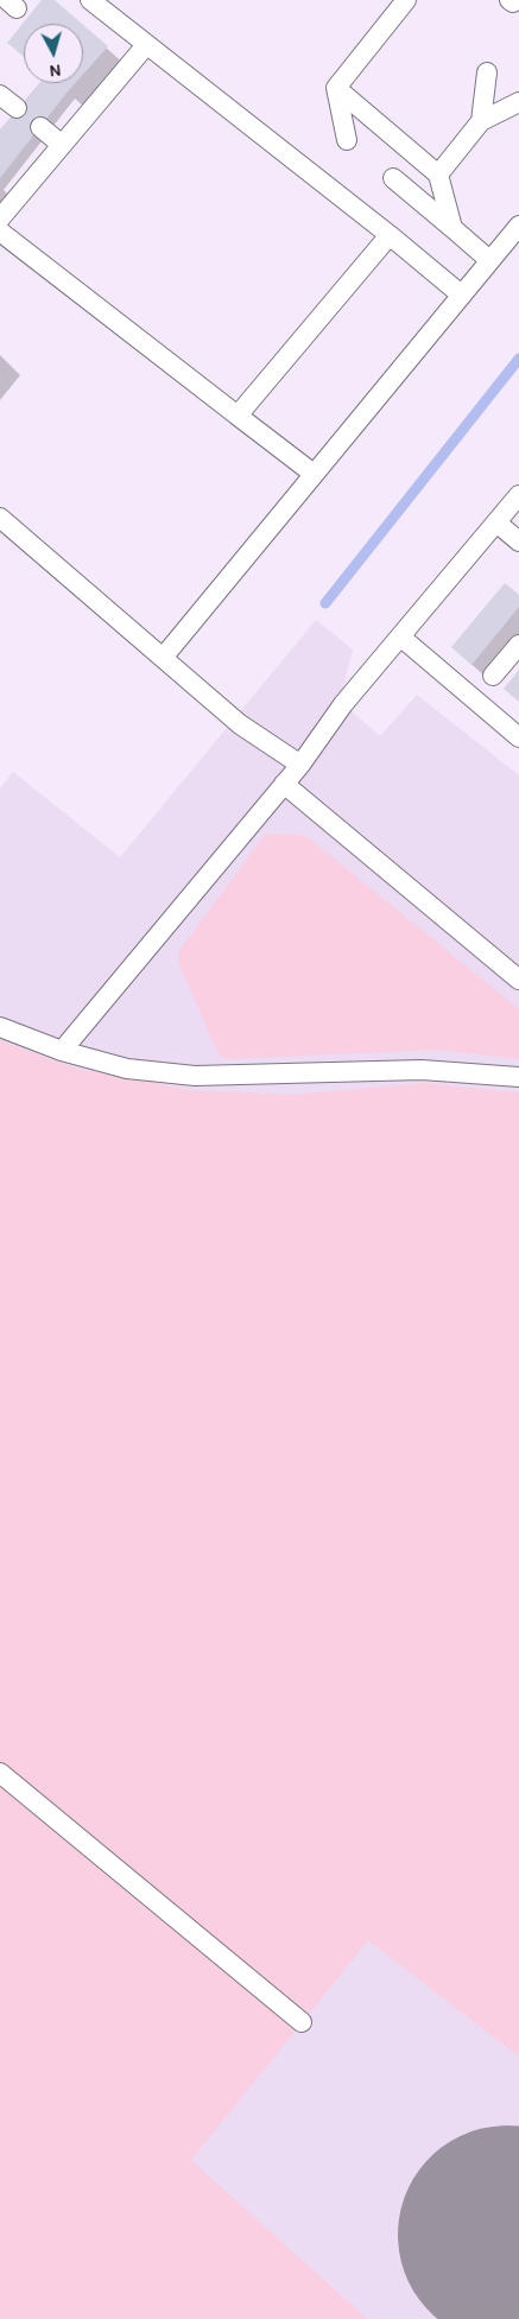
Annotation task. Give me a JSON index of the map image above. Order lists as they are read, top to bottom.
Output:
{
  "north": "bottom"
}
